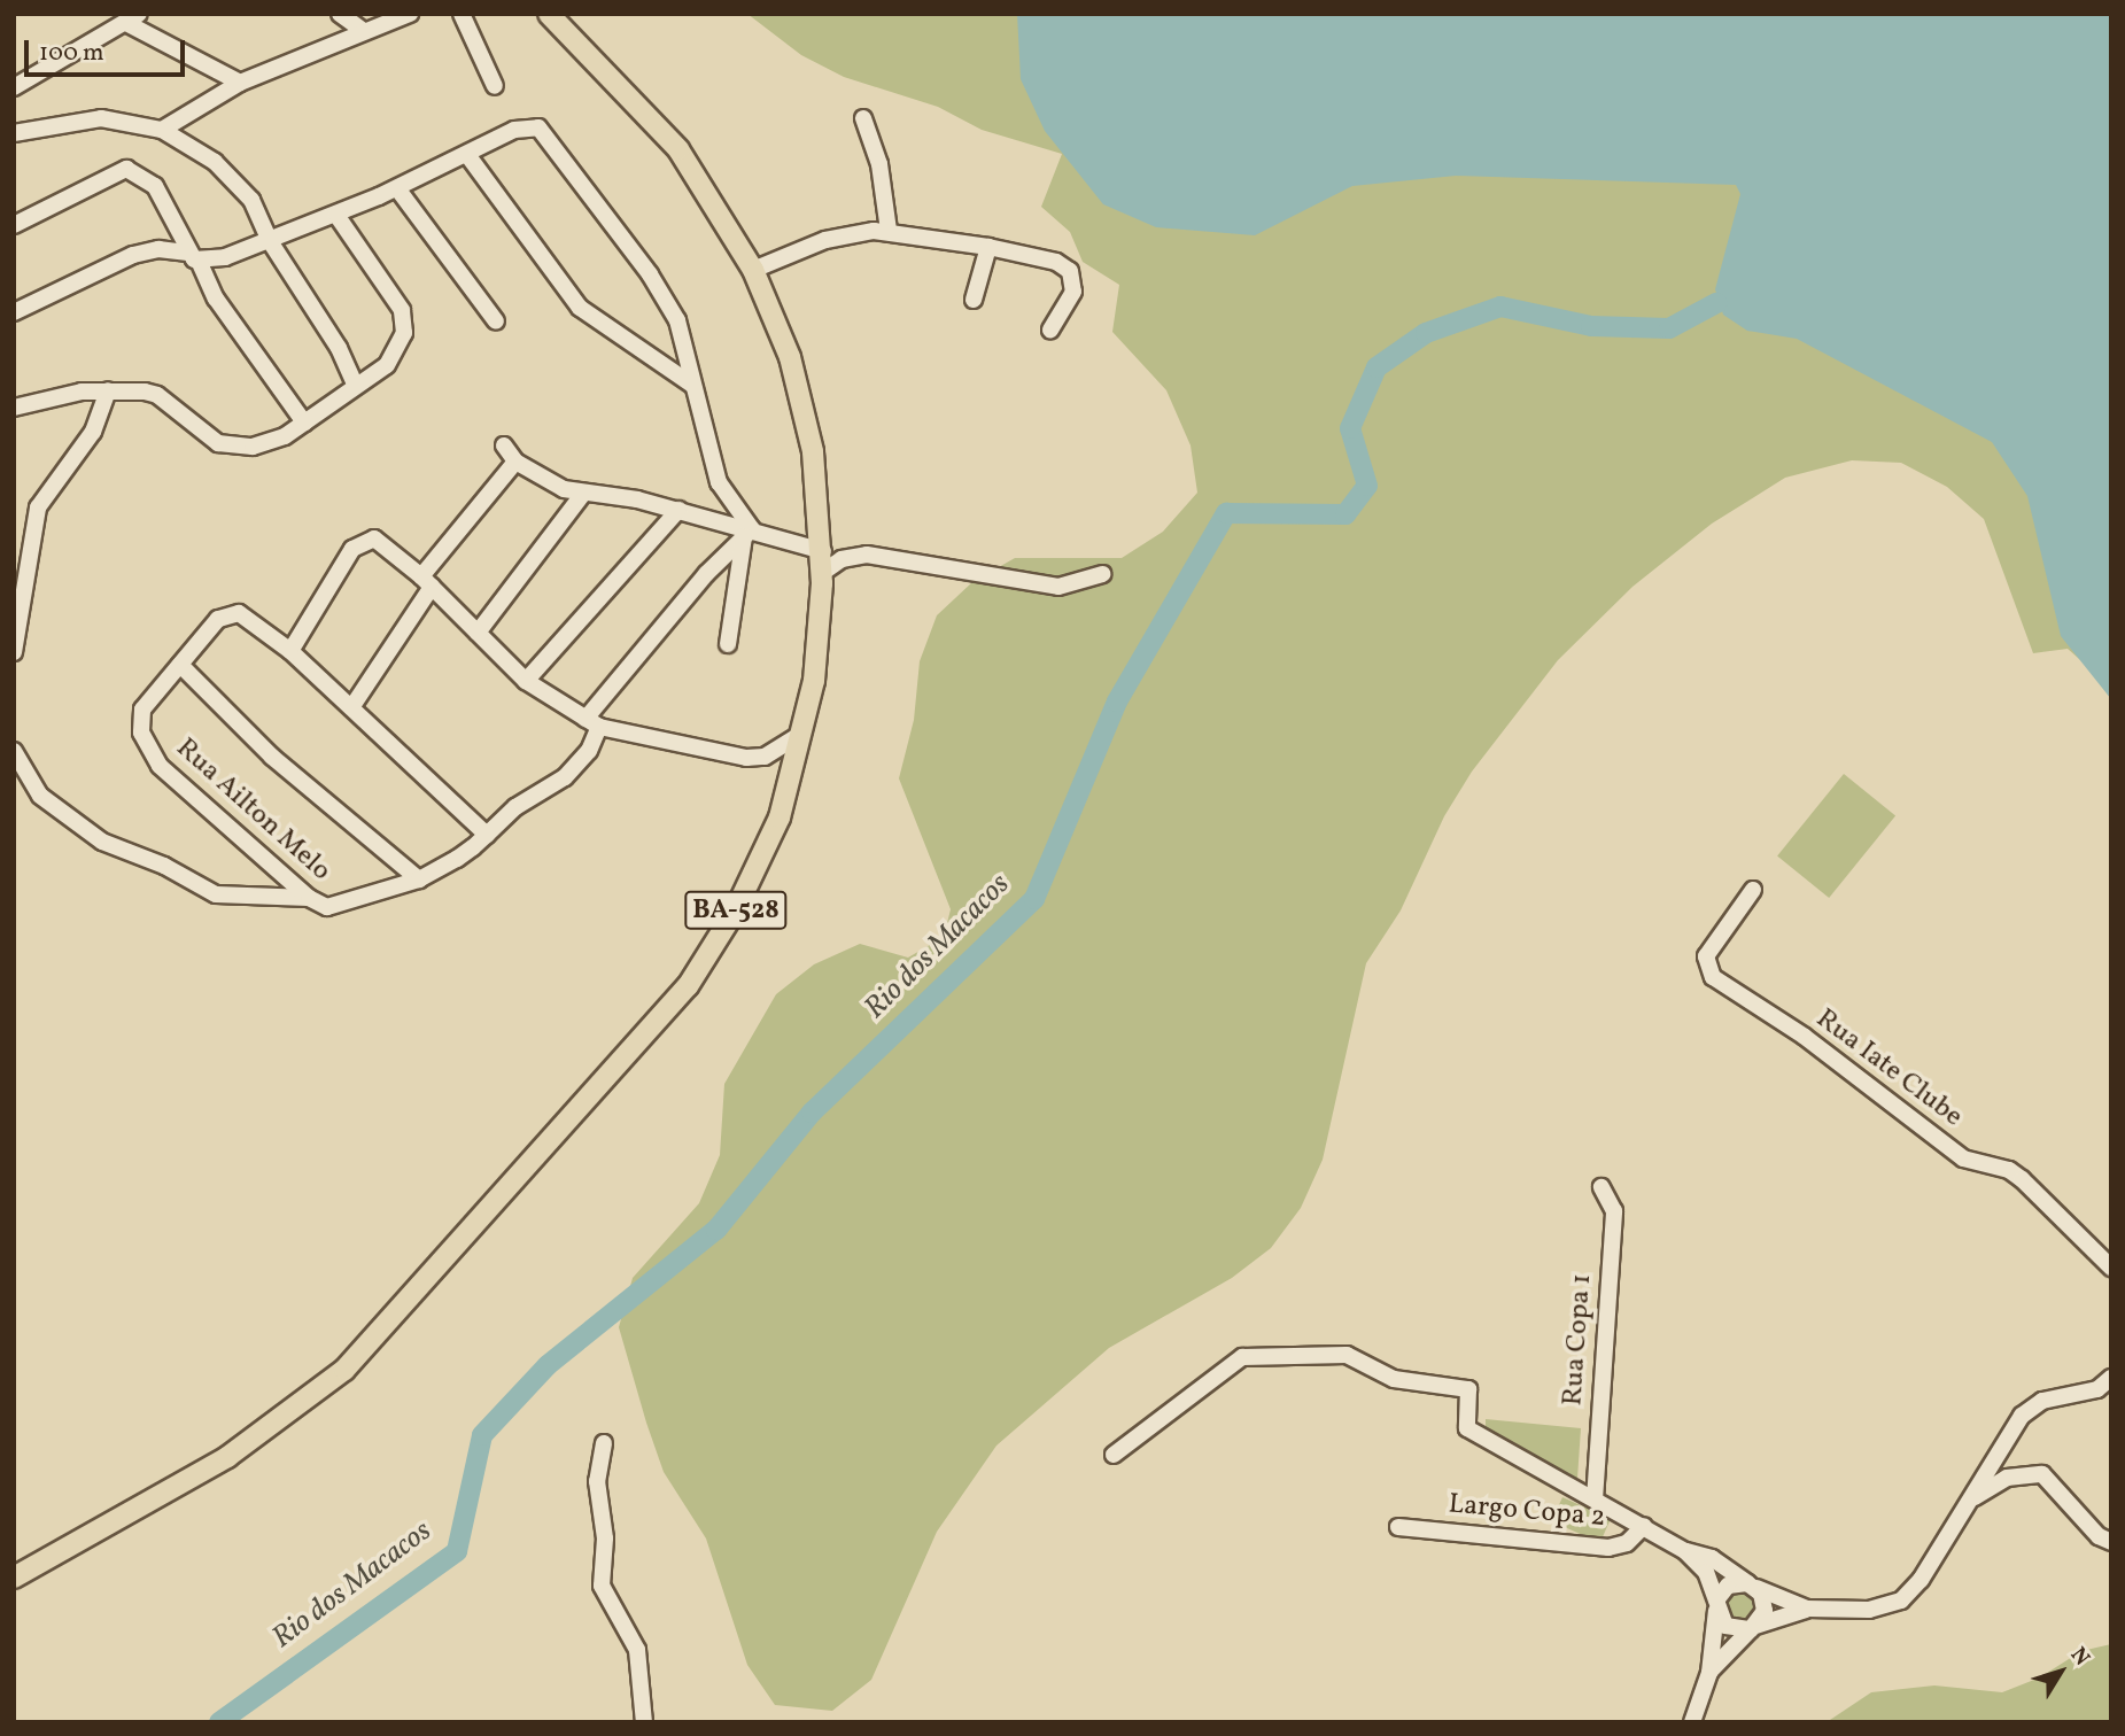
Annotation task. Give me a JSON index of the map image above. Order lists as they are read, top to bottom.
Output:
{
  "streets": {
    "main road": ["BA-528"],
    "street": [
      "Rua Ailton Melo",
      "Rua Iate Clube",
      "Rua Copa 1",
      "Largo Copa 2"
    ]
  },
  "water": ["Rio dos Macacos"],
  "scale_bar": "100 m",
  "north": "top right"
}
